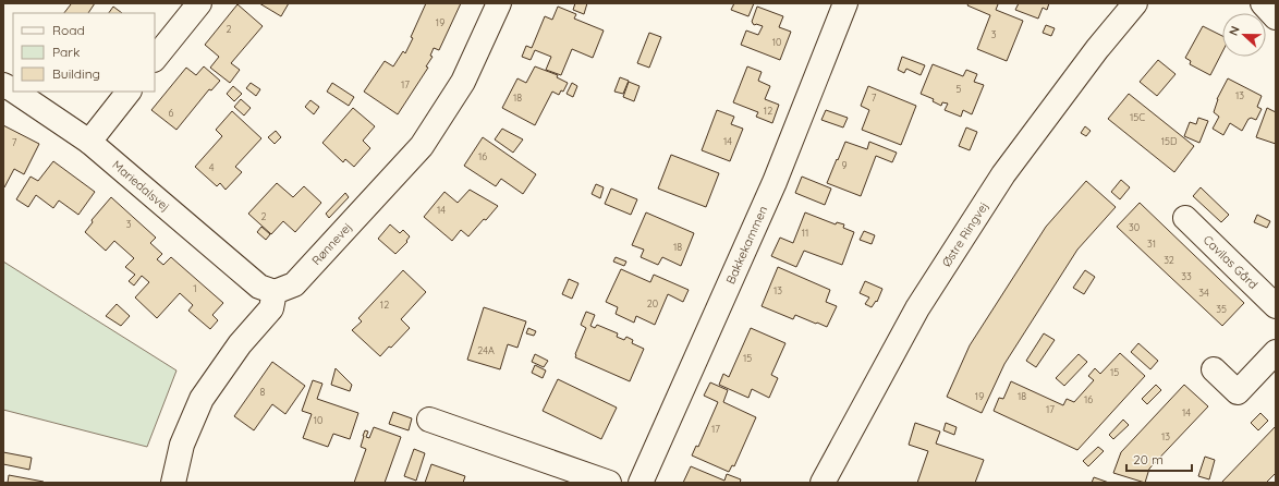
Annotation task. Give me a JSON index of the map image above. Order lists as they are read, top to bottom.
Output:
{
  "streets": {
    "street": [
      "Mariedalsvej",
      "Østre Ringvej",
      "Rønnevej",
      "Bakkekammen",
      "Cavilas Gård"
    ]
  },
  "crossings": [
    ["Mariedalsvej", "Rønnevej"]
  ],
  "house_numbers": [
    "19",
    "2",
    "3",
    "10",
    "17",
    "5",
    "13",
    "18",
    "7",
    "12",
    "6",
    "15C",
    "14",
    "15D",
    "7",
    "16",
    "9",
    "4",
    "14",
    "2",
    "3",
    "30",
    "11",
    "31",
    "18",
    "32",
    "33",
    "1",
    "13",
    "34",
    "20",
    "12",
    "35",
    "24A",
    "15",
    "15",
    "8",
    "19",
    "18",
    "16",
    "17",
    "14",
    "10",
    "17",
    "13"
  ],
  "legend": ["Road", "Park", "Building"],
  "scale_bar": "20 m",
  "north": "left"
}
